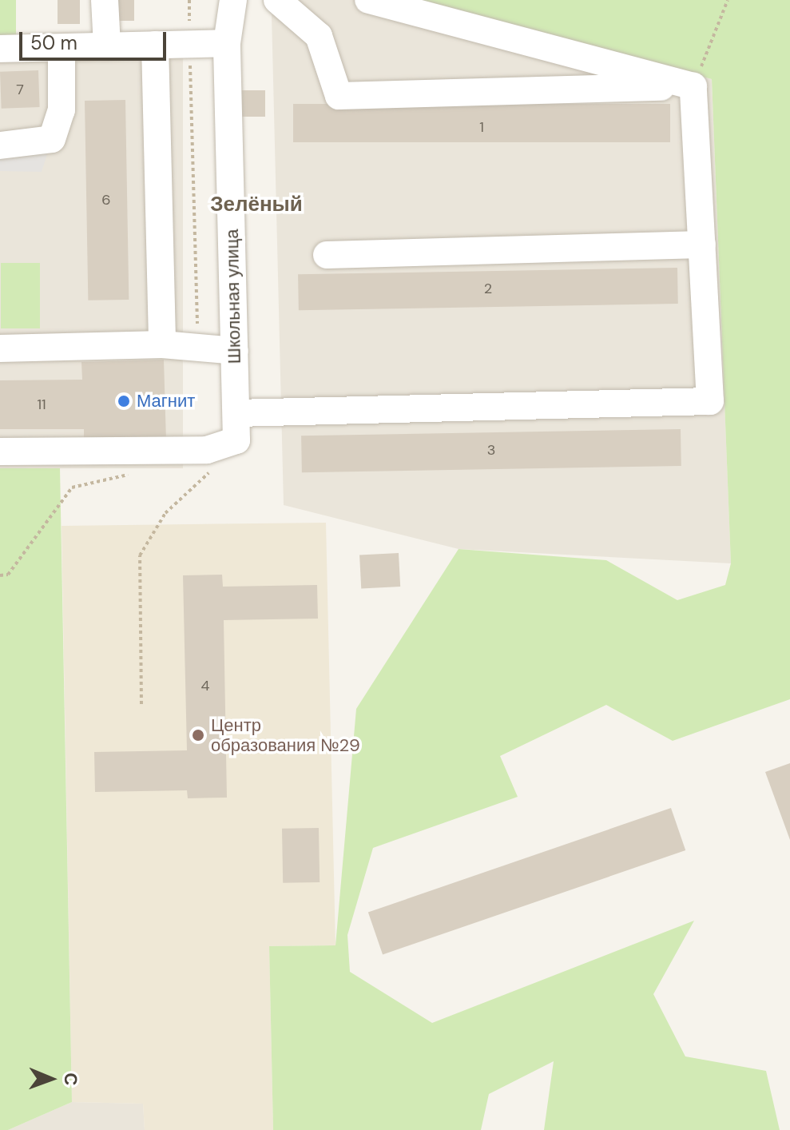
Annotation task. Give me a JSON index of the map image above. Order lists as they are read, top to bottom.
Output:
{
  "streets": {
    "street": ["Школьная улица"]
  },
  "districts": ["Зелёный"],
  "places": ["Магнит", "Центр образования №29"],
  "house_numbers": [
    "7",
    "1",
    "6",
    "2",
    "11",
    "3",
    "4"
  ],
  "scale_bar": "50 m",
  "north": "right"
}
